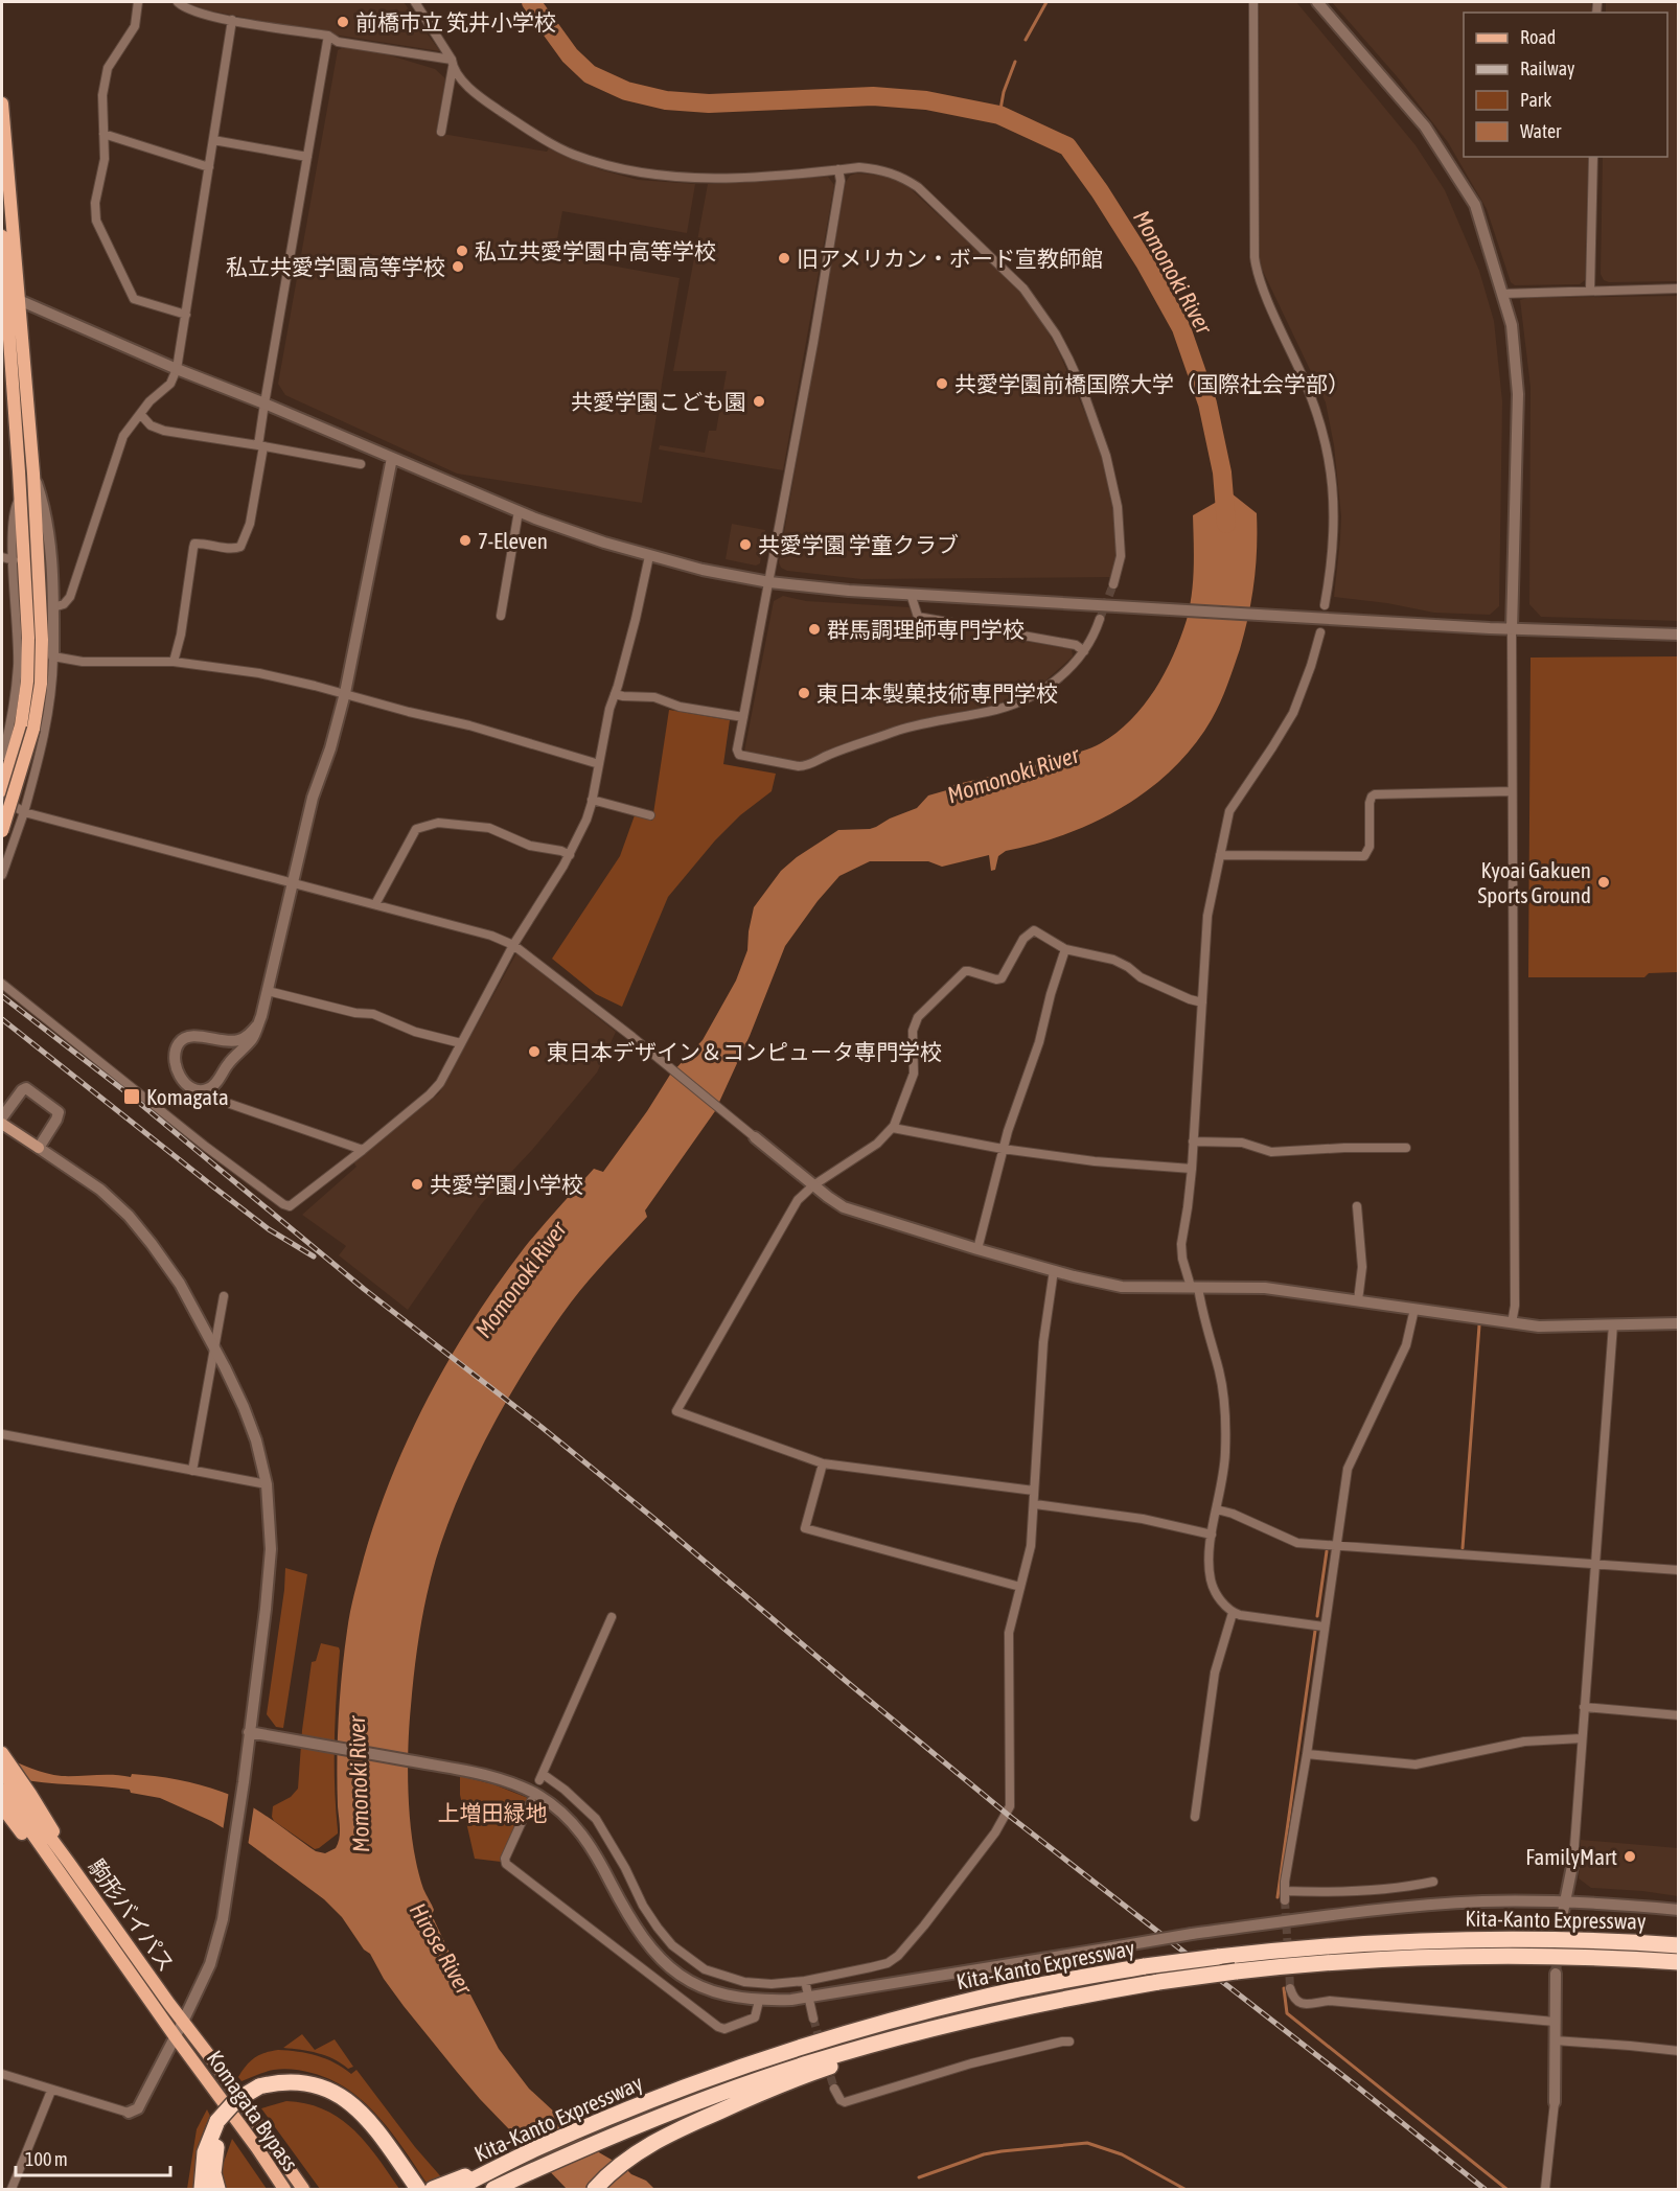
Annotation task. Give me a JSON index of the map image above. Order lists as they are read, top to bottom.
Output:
{
  "streets": {
    "highway": ["Kita-Kanto Expressway"],
    "main road": ["駒形バイパス"]
  },
  "water": ["Momonoki River", "Hirose River"],
  "parks": ["上増田緑地"],
  "places": {
    "other": [
      "前橋市立 笂井小学校",
      "私立共愛学園中高等学校",
      "旧アメリカン・ボード宣教師館",
      "私立共愛学園高等学校",
      "共愛学園前橋国際大学（国際社会学部）",
      "共愛学園こども園",
      "7-Eleven",
      "共愛学園 学童クラブ",
      "群馬調理師専門学校",
      "東日本製菓技術専門学校",
      "Kyoai Gakuen Sports Ground",
      "東日本デザイン＆コンピュータ専門学校",
      "共愛学園小学校",
      "FamilyMart"
    ],
    "transit": ["Komagata"]
  },
  "legend": [
    "Road",
    "Railway",
    "Park",
    "Water"
  ],
  "scale_bar": "100 m"
}
